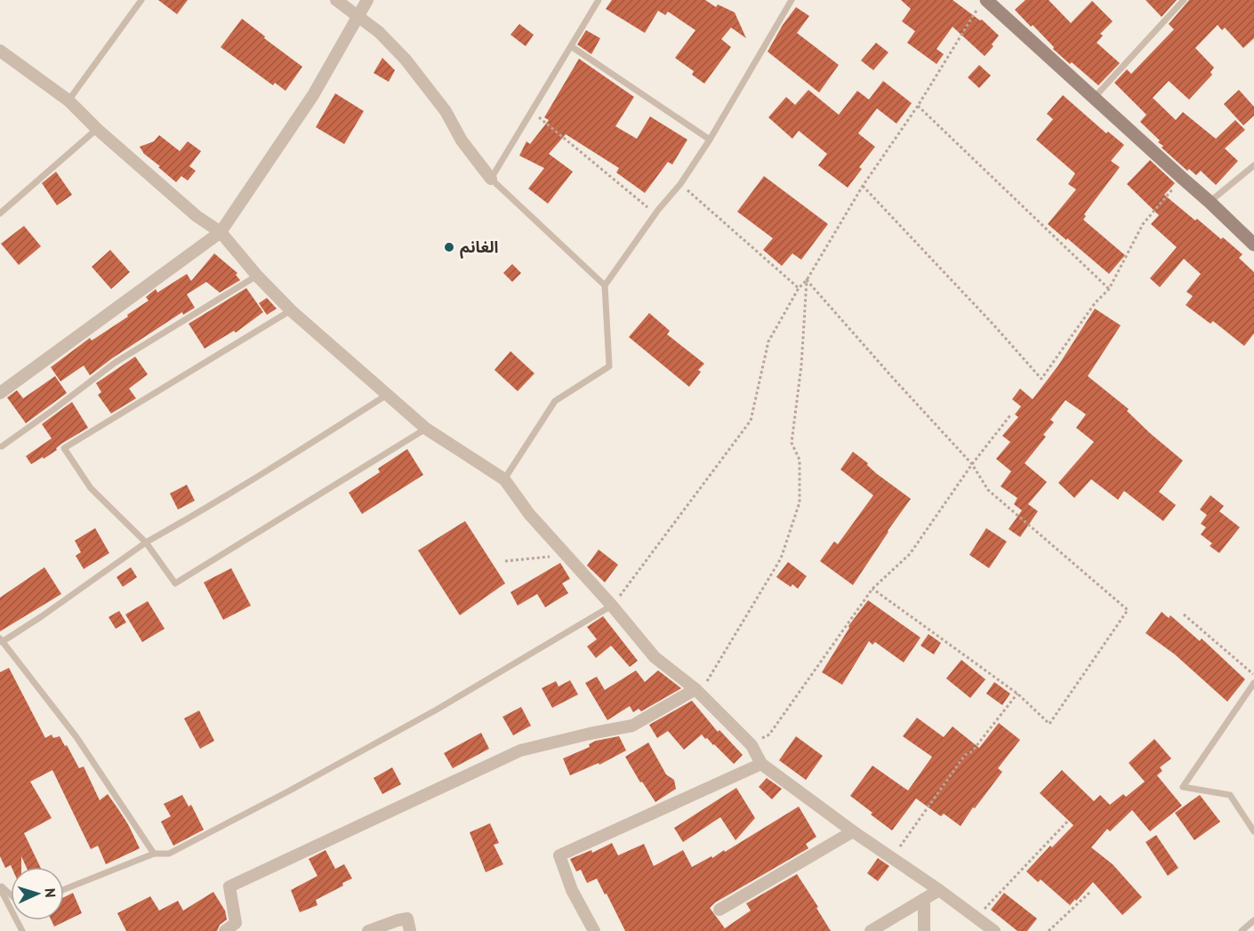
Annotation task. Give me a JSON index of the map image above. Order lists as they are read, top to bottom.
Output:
{
  "places": ["الغانم"],
  "north": "right"
}
